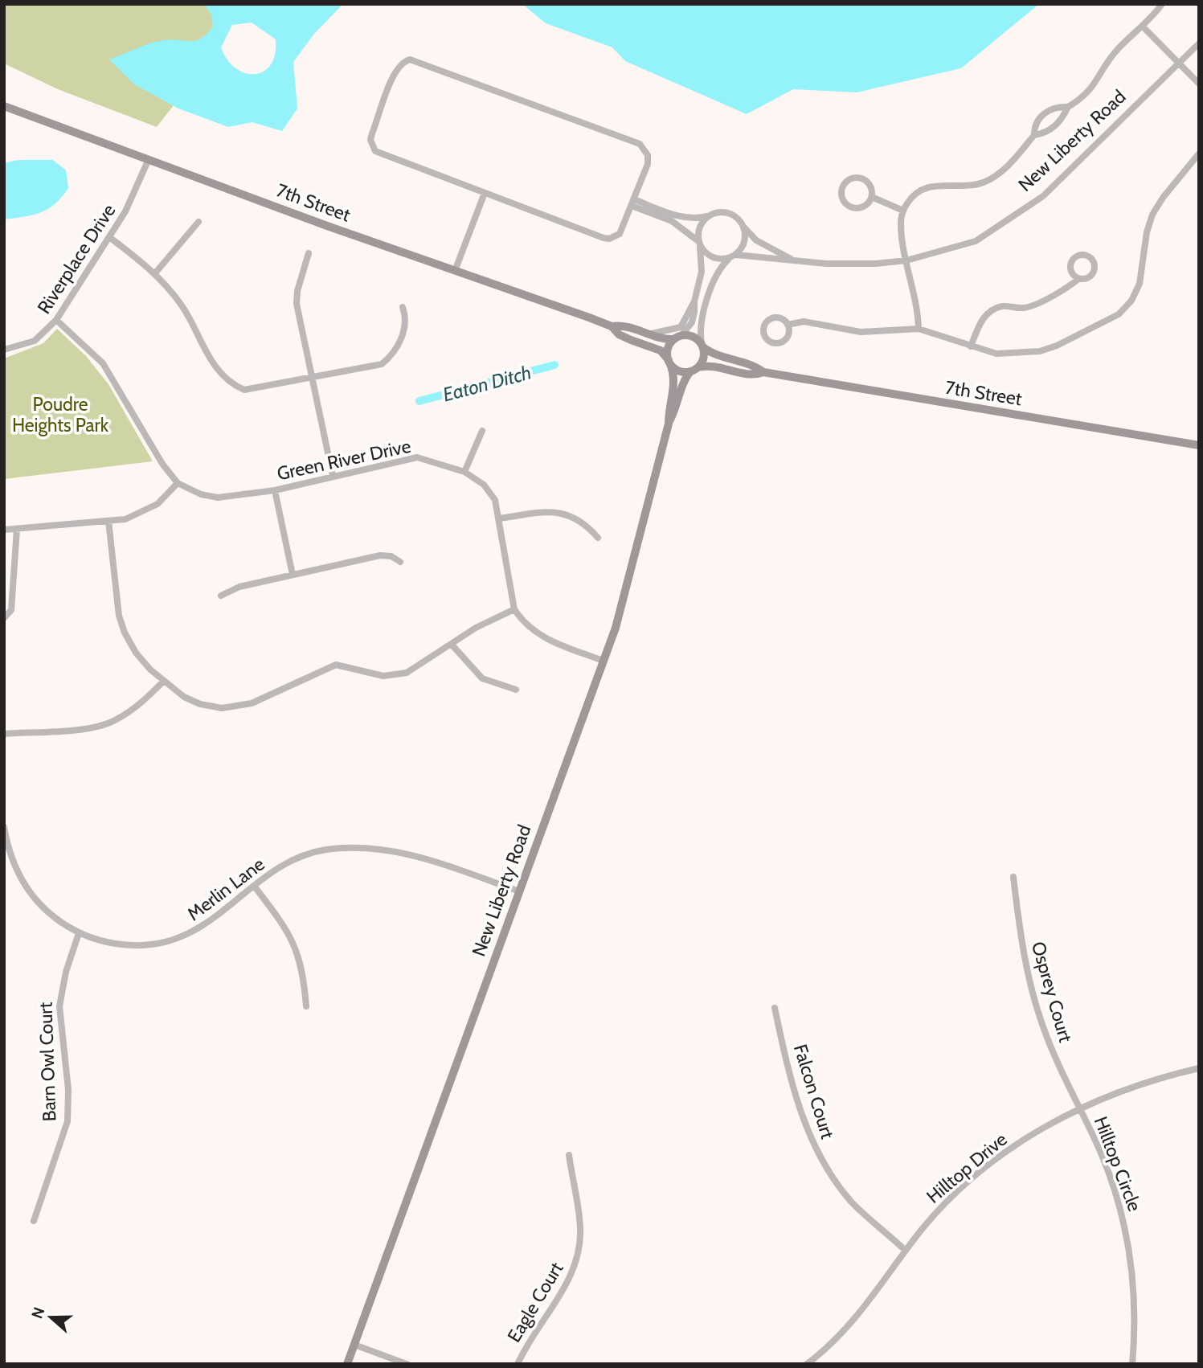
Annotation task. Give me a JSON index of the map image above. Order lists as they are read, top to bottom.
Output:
{
  "streets": {
    "street": [
      "New Liberty Road",
      "7th Street",
      "Riverplace Drive",
      "Green River Drive",
      "Merlin Lane",
      "Osprey Court",
      "Barn Owl Court",
      "Falcon Court",
      "Hilltop Circle",
      "Hilltop Drive",
      "Eagle Court"
    ]
  },
  "crossings": [
    ["New Liberty Road", "7th Street"],
    ["New Liberty Road", "Merlin Lane"],
    ["7th Street", "Riverplace Drive"],
    ["Riverplace Drive", "Green River Drive"],
    ["Merlin Lane", "Barn Owl Court"],
    ["Osprey Court", "Hilltop Circle"],
    ["Osprey Court", "Hilltop Drive"],
    ["Falcon Court", "Hilltop Drive"],
    ["Hilltop Circle", "Hilltop Drive"]
  ],
  "water": ["Eaton Ditch"],
  "parks": ["Poudre Heights Park"],
  "north": "left"
}
